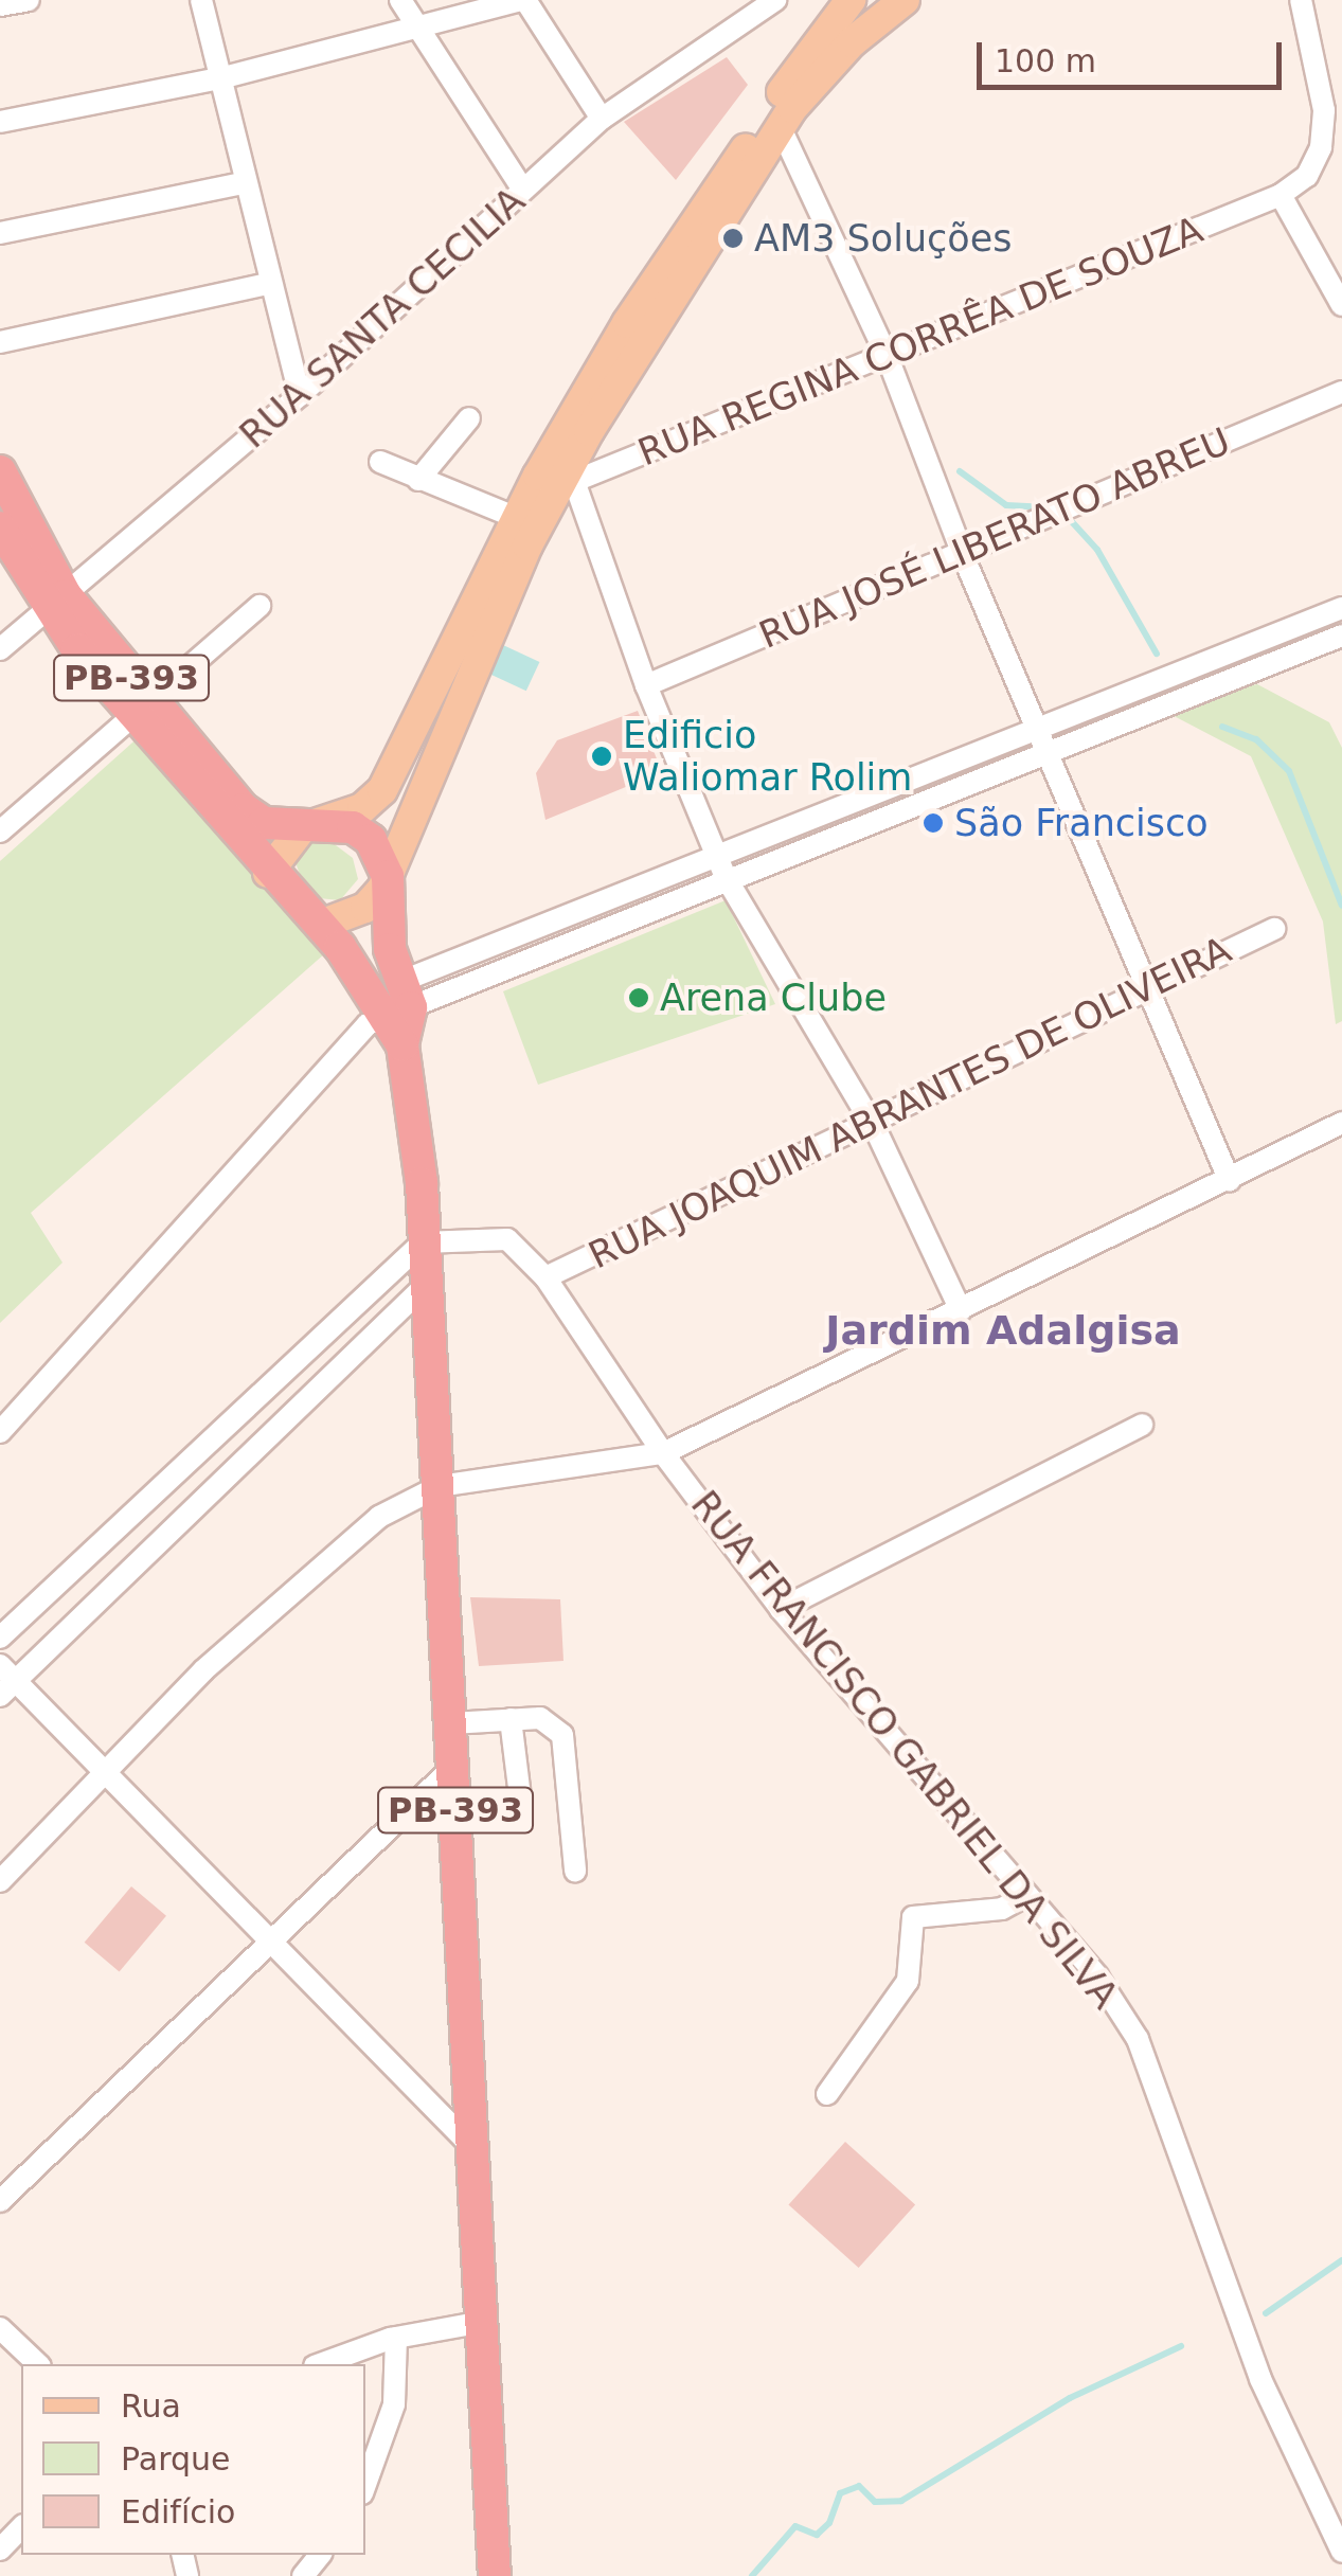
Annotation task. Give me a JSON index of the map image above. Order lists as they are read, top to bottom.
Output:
{
  "streets": {
    "highway": ["PB-393"],
    "street": [
      "RUA SANTA CECILIA",
      "RUA REGINA CORRÊA DE SOUZA",
      "RUA JOSÉ LIBERATO ABREU",
      "RUA JOAQUIM ABRANTES DE OLIVEIRA",
      "RUA FRANCISCO GABRIEL DA SILVA"
    ]
  },
  "crossings": [
    ["RUA SANTA CECILIA", "PB-393"],
    ["PB-393", "RUA FRANCISCO GABRIEL DA SILVA"],
    ["RUA JOAQUIM ABRANTES DE OLIVEIRA", "RUA FRANCISCO GABRIEL DA SILVA"]
  ],
  "districts": ["Jardim Adalgisa"],
  "places": [
    "AM3 Soluções",
    "Edificio Waliomar Rolim",
    "São Francisco",
    "Arena Clube"
  ],
  "legend": ["Rua", "Parque", "Edifício"],
  "scale_bar": "100 m"
}
